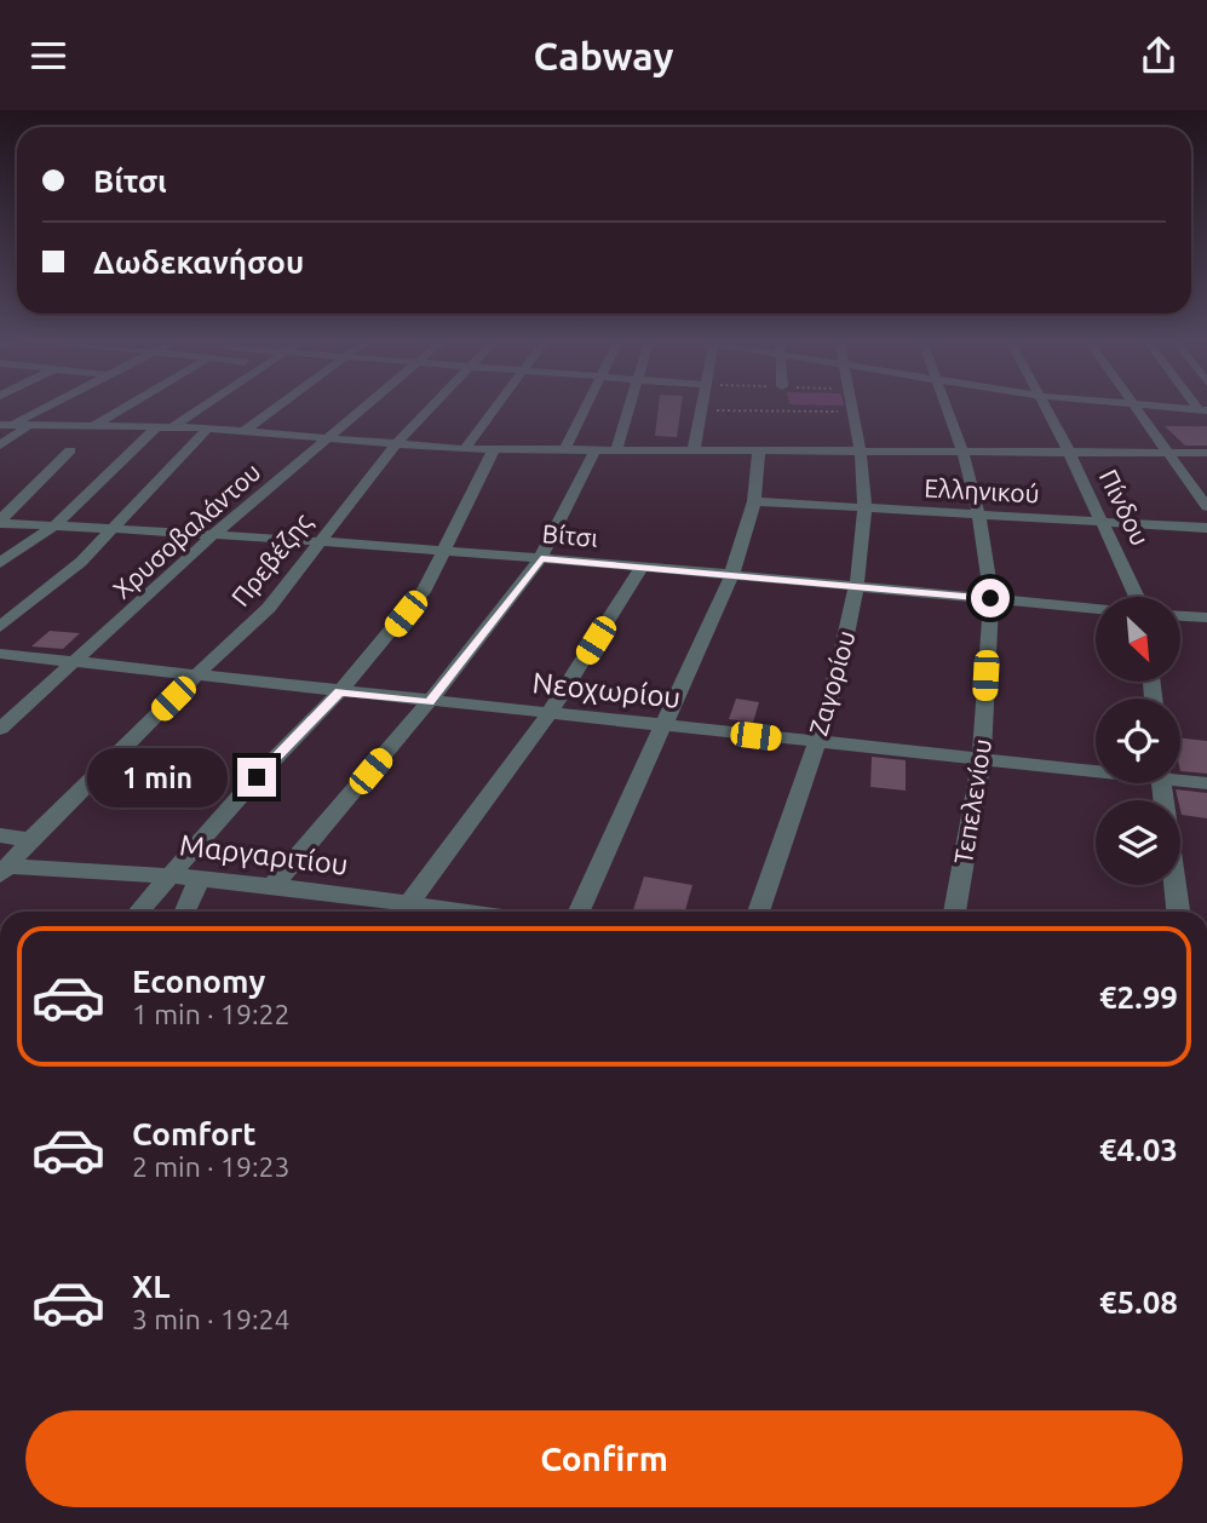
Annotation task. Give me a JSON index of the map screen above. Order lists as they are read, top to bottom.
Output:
{
  "streets": {
    "street": [
      "Ελληνικού",
      "Πίνδου",
      "Χρυσοβαλάντου",
      "Βίτσι",
      "Πρεβέζης",
      "Ζαγορίου",
      "Νεοχωρίου",
      "Τεπελενίου",
      "Μαργαριτίου"
    ]
  },
  "crossings": [
    ["Ελληνικού", "Πίνδου"],
    ["Ελληνικού", "Ζαγορίου"],
    ["Ελληνικού", "Τεπελενίου"],
    ["Χρυσοβαλάντου", "Βίτσι"],
    ["Χρυσοβαλάντου", "Νεοχωρίου"],
    ["Βίτσι", "Πρεβέζης"],
    ["Βίτσι", "Ζαγορίου"],
    ["Βίτσι", "Τεπελενίου"],
    ["Πρεβέζης", "Νεοχωρίου"],
    ["Πρεβέζης", "Μαργαριτίου"],
    ["Ζαγορίου", "Νεοχωρίου"],
    ["Νεοχωρίου", "Τεπελενίου"]
  ],
  "north": "bottom right",
  "page": {
    "header": "Cabway",
    "banner": ["Βίτσι", "Δωδεκανήσου"],
    "bubble": "1 min",
    "list": [
      {
        "name": "Economy",
        "note": "1 min · 19:22",
        "value": "€2.99"
      },
      {
        "name": "Comfort",
        "note": "2 min · 19:23",
        "value": "€4.03"
      },
      {
        "name": "XL",
        "note": "3 min · 19:24",
        "value": "€5.08"
      }
    ],
    "buttons": "Confirm"
  }
}
